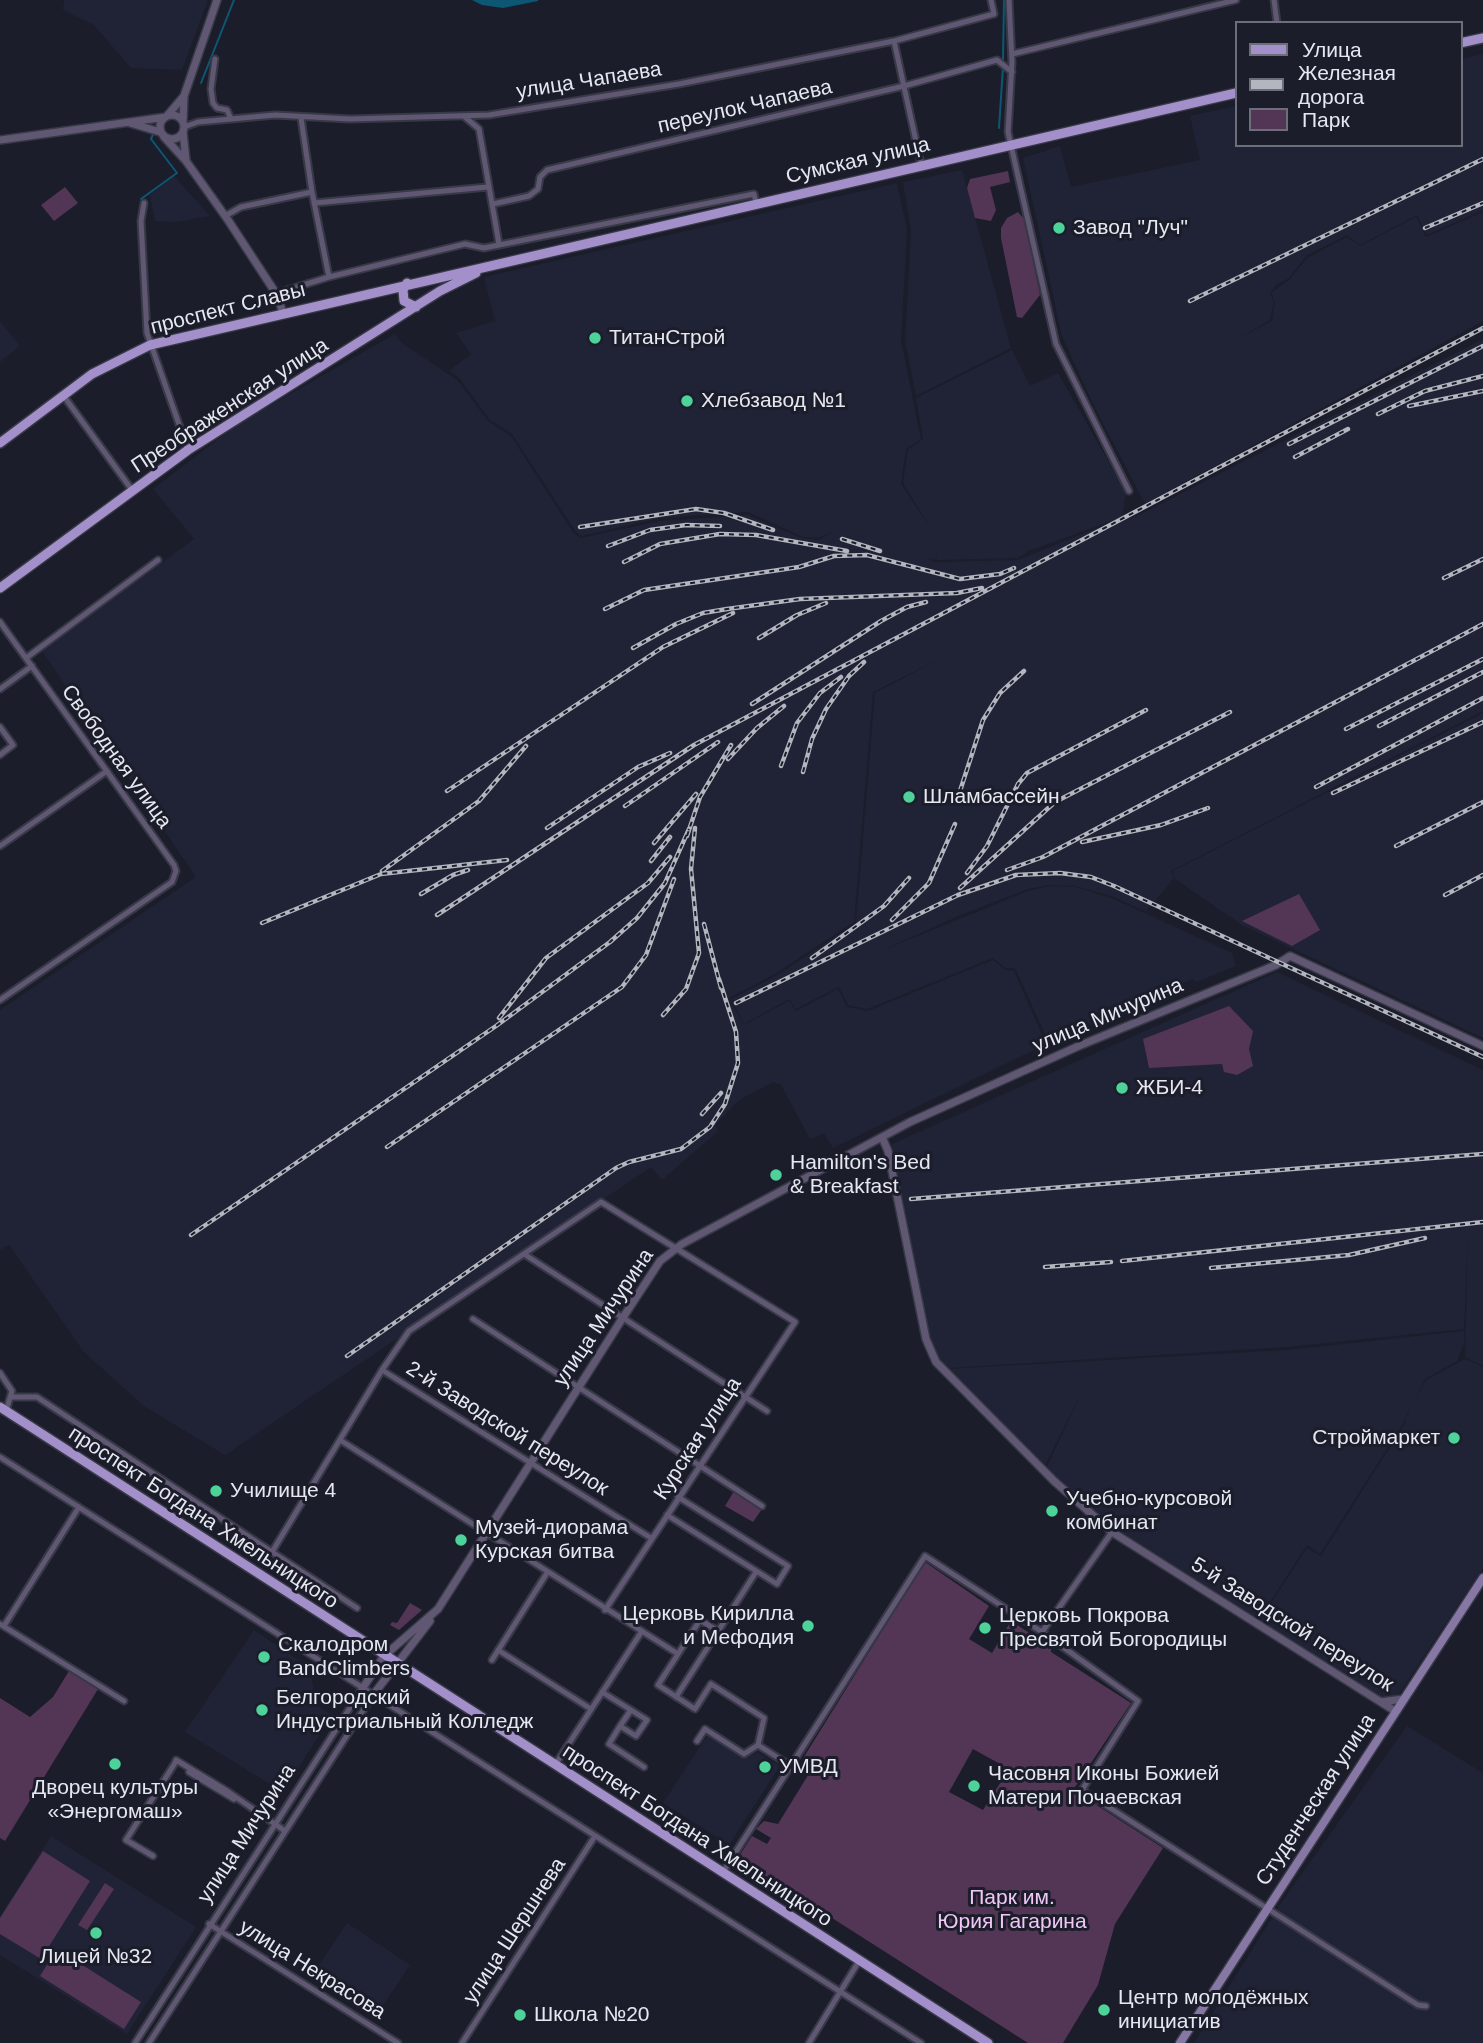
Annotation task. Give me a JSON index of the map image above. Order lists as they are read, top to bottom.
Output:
{
  "streets": {
    "main road": [
      "Сумская улица",
      "проспект Славы",
      "Преображенская улица",
      "проспект Богдана Хмельницкого",
      "Студенческая улица"
    ],
    "street": [
      "улица Чапаева",
      "переулок Чапаева",
      "Свободная улица",
      "улица Мичурина",
      "2-й Заводской переулок",
      "Курская улица",
      "5-й Заводской переулок",
      "улица Шершнева",
      "улица Некрасова"
    ]
  },
  "crossings": [
    ["Сумская улица", "проспект Славы"],
    ["Сумская улица", "Преображенская улица"],
    ["проспект Славы", "Преображенская улица"],
    ["улица Мичурина", "2-й Заводской переулок"],
    ["улица Мичурина", "Курская улица"],
    ["улица Мичурина", "проспект Богдана Хмельницкого"],
    ["улица Мичурина", "5-й Заводской переулок"],
    ["улица Мичурина", "улица Некрасова"],
    ["2-й Заводской переулок", "Курская улица"],
    ["5-й Заводской переулок", "Студенческая улица"]
  ],
  "parks": ["Парк им. Юрия Гагарина"],
  "places": [
    "Завод \"Луч\"",
    "ТитанСтрой",
    "Хлебзавод №1",
    "Шламбассейн",
    "ЖБИ-4",
    "Hamilton's Bed & Breakfast",
    "Строймаркет",
    "Училище 4",
    "Учебно-курсовой комбинат",
    "Музей-диорама Курская битва",
    "Церковь Кирилла и Мефодия",
    "Церковь Покрова Пресвятой Богородицы",
    "Cкалодром BandClimbers",
    "Белгородский Индустриальный Колледж",
    "Дворец культуры «Энергомаш»",
    "УМВД",
    "Часовня Иконы Божией Матери Почаевская",
    "Лицей №32",
    "Центр молодёжных инициатив",
    "Школа №20"
  ],
  "legend": ["Улица", "Железная дорога", "Парк"]
}
